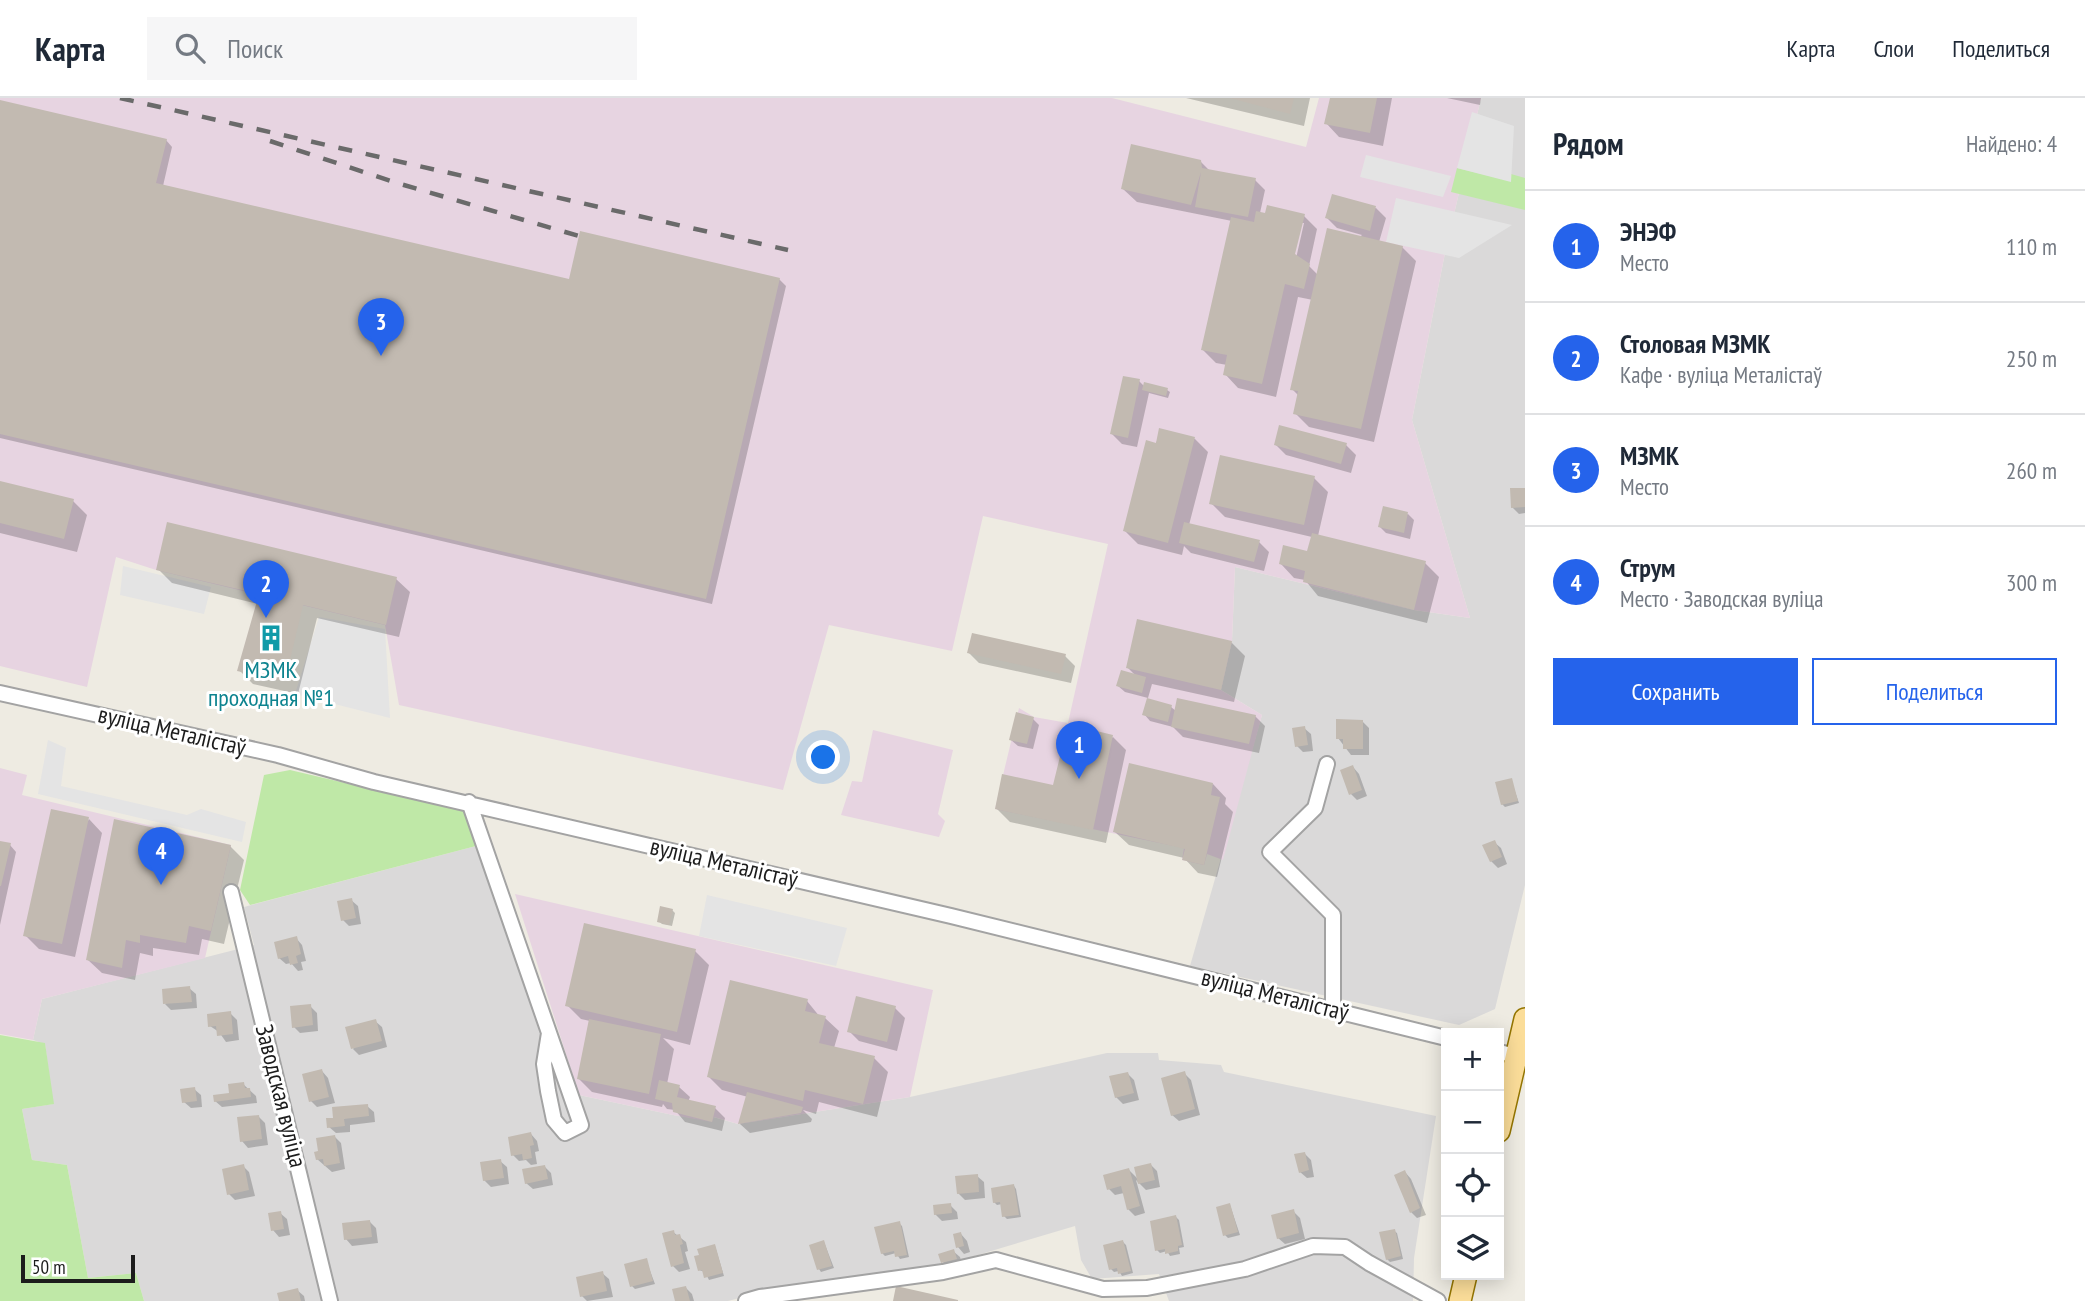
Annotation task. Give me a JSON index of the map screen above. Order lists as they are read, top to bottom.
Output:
{
  "streets": {
    "street": ["вуліца Металістаў", "Заводская вуліца"]
  },
  "places": {
    "building": ["МЗМК проходная №1"]
  },
  "scale_bar": "50 m",
  "page": {
    "header": "Карта",
    "search": "Поиск",
    "nav": ["Карта", "Слои", "Поделиться"],
    "heading": ["Рядом", "Найдено: 4"],
    "list": [
      {
        "mark": "1",
        "name": "ЭНЭФ",
        "note": "Место",
        "value": "110 m"
      },
      {
        "mark": "2",
        "name": "Столовая МЗМК",
        "note": "Кафе · вуліца Металістаў",
        "value": "250 m"
      },
      {
        "mark": "3",
        "name": "МЗМК",
        "note": "Место",
        "value": "260 m"
      },
      {
        "mark": "4",
        "name": "Струм",
        "note": "Место · Заводская вуліца",
        "value": "300 m"
      }
    ],
    "pins": [
      "3",
      "2",
      "1",
      "4"
    ],
    "buttons": ["Сохранить", "Поделиться"],
    "map_buttons": ["+", "−"],
    "scale": "50 m"
  }
}
